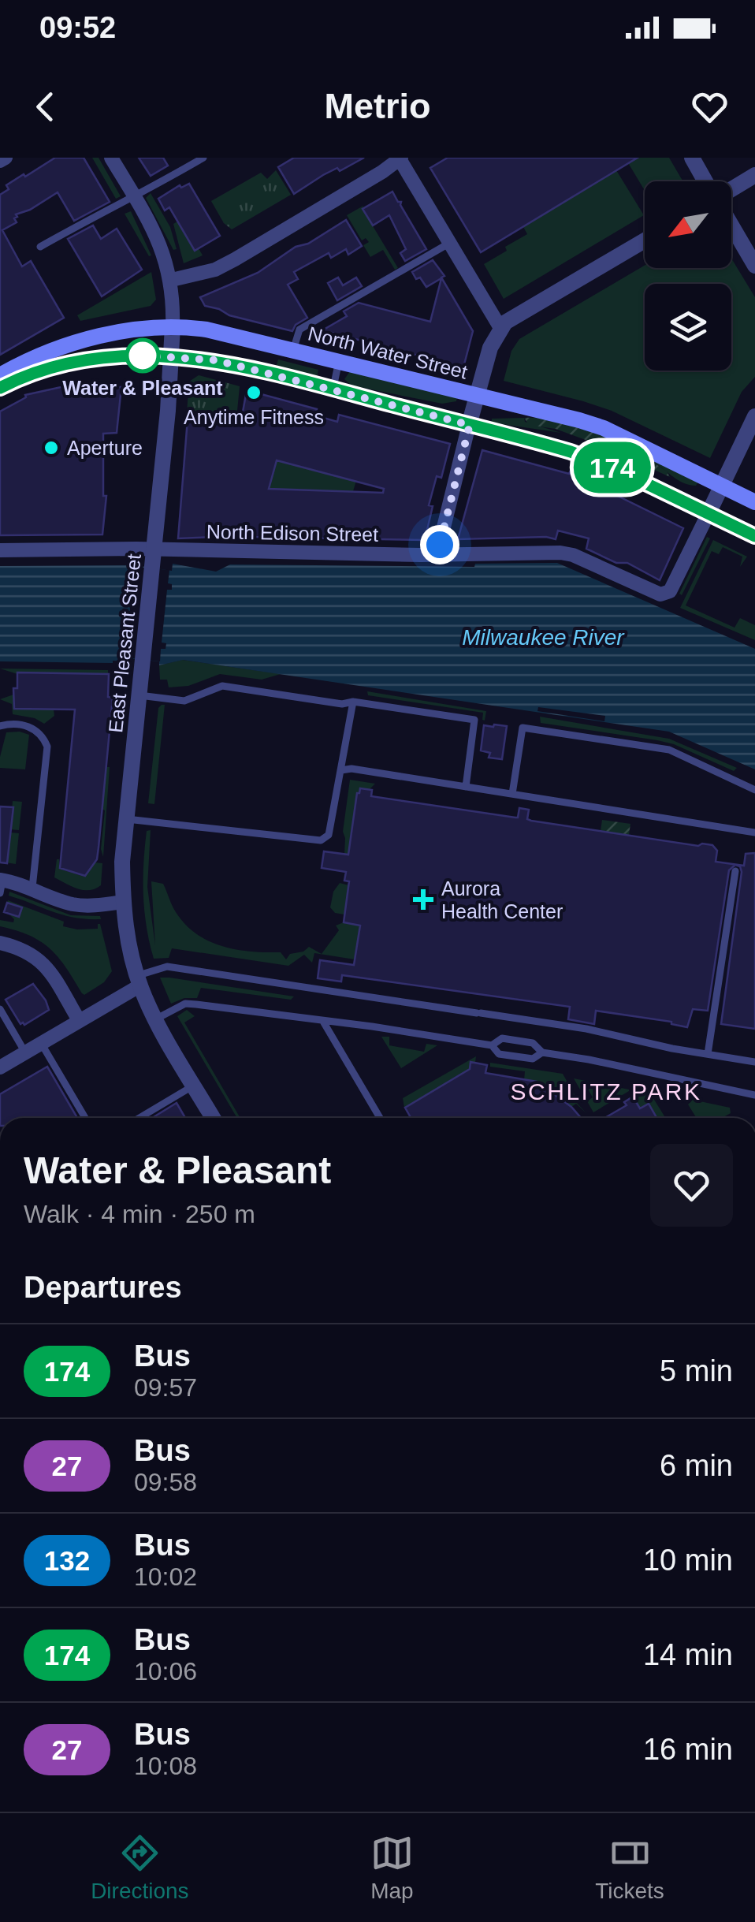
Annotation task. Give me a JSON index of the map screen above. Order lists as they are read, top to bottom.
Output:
{
  "streets": {
    "main road": ["North Water Street"],
    "street": ["North Edison Street", "East Pleasant Street"]
  },
  "crossings": [
    ["North Water Street", "East Pleasant Street"],
    ["North Edison Street", "East Pleasant Street"]
  ],
  "districts": ["SCHLITZ PARK"],
  "water": ["Milwaukee River"],
  "places": {
    "other": ["Water & Pleasant", "Anytime Fitness", "Aperture"],
    "health": ["Aurora Health Center"]
  },
  "lines": ["bus line 174"],
  "north": "bottom left",
  "page": {
    "status": "09:52",
    "header": "Metrio",
    "on_map": "174",
    "heading": [
      ["Water & Pleasant", "Walk · 4 min · 250 m"],
      "Departures"
    ],
    "list": [
      {
        "mark": "174",
        "name": "Bus",
        "note": "09:57",
        "value": "5 min"
      },
      {
        "mark": "27",
        "name": "Bus",
        "note": "09:58",
        "value": "6 min"
      },
      {
        "mark": "132",
        "name": "Bus",
        "note": "10:02",
        "value": "10 min"
      },
      {
        "mark": "174",
        "name": "Bus",
        "note": "10:06",
        "value": "14 min"
      },
      {
        "mark": "27",
        "name": "Bus",
        "note": "10:08",
        "value": "16 min"
      }
    ],
    "tabs": ["Directions", "Map", "Tickets"]
  }
}
